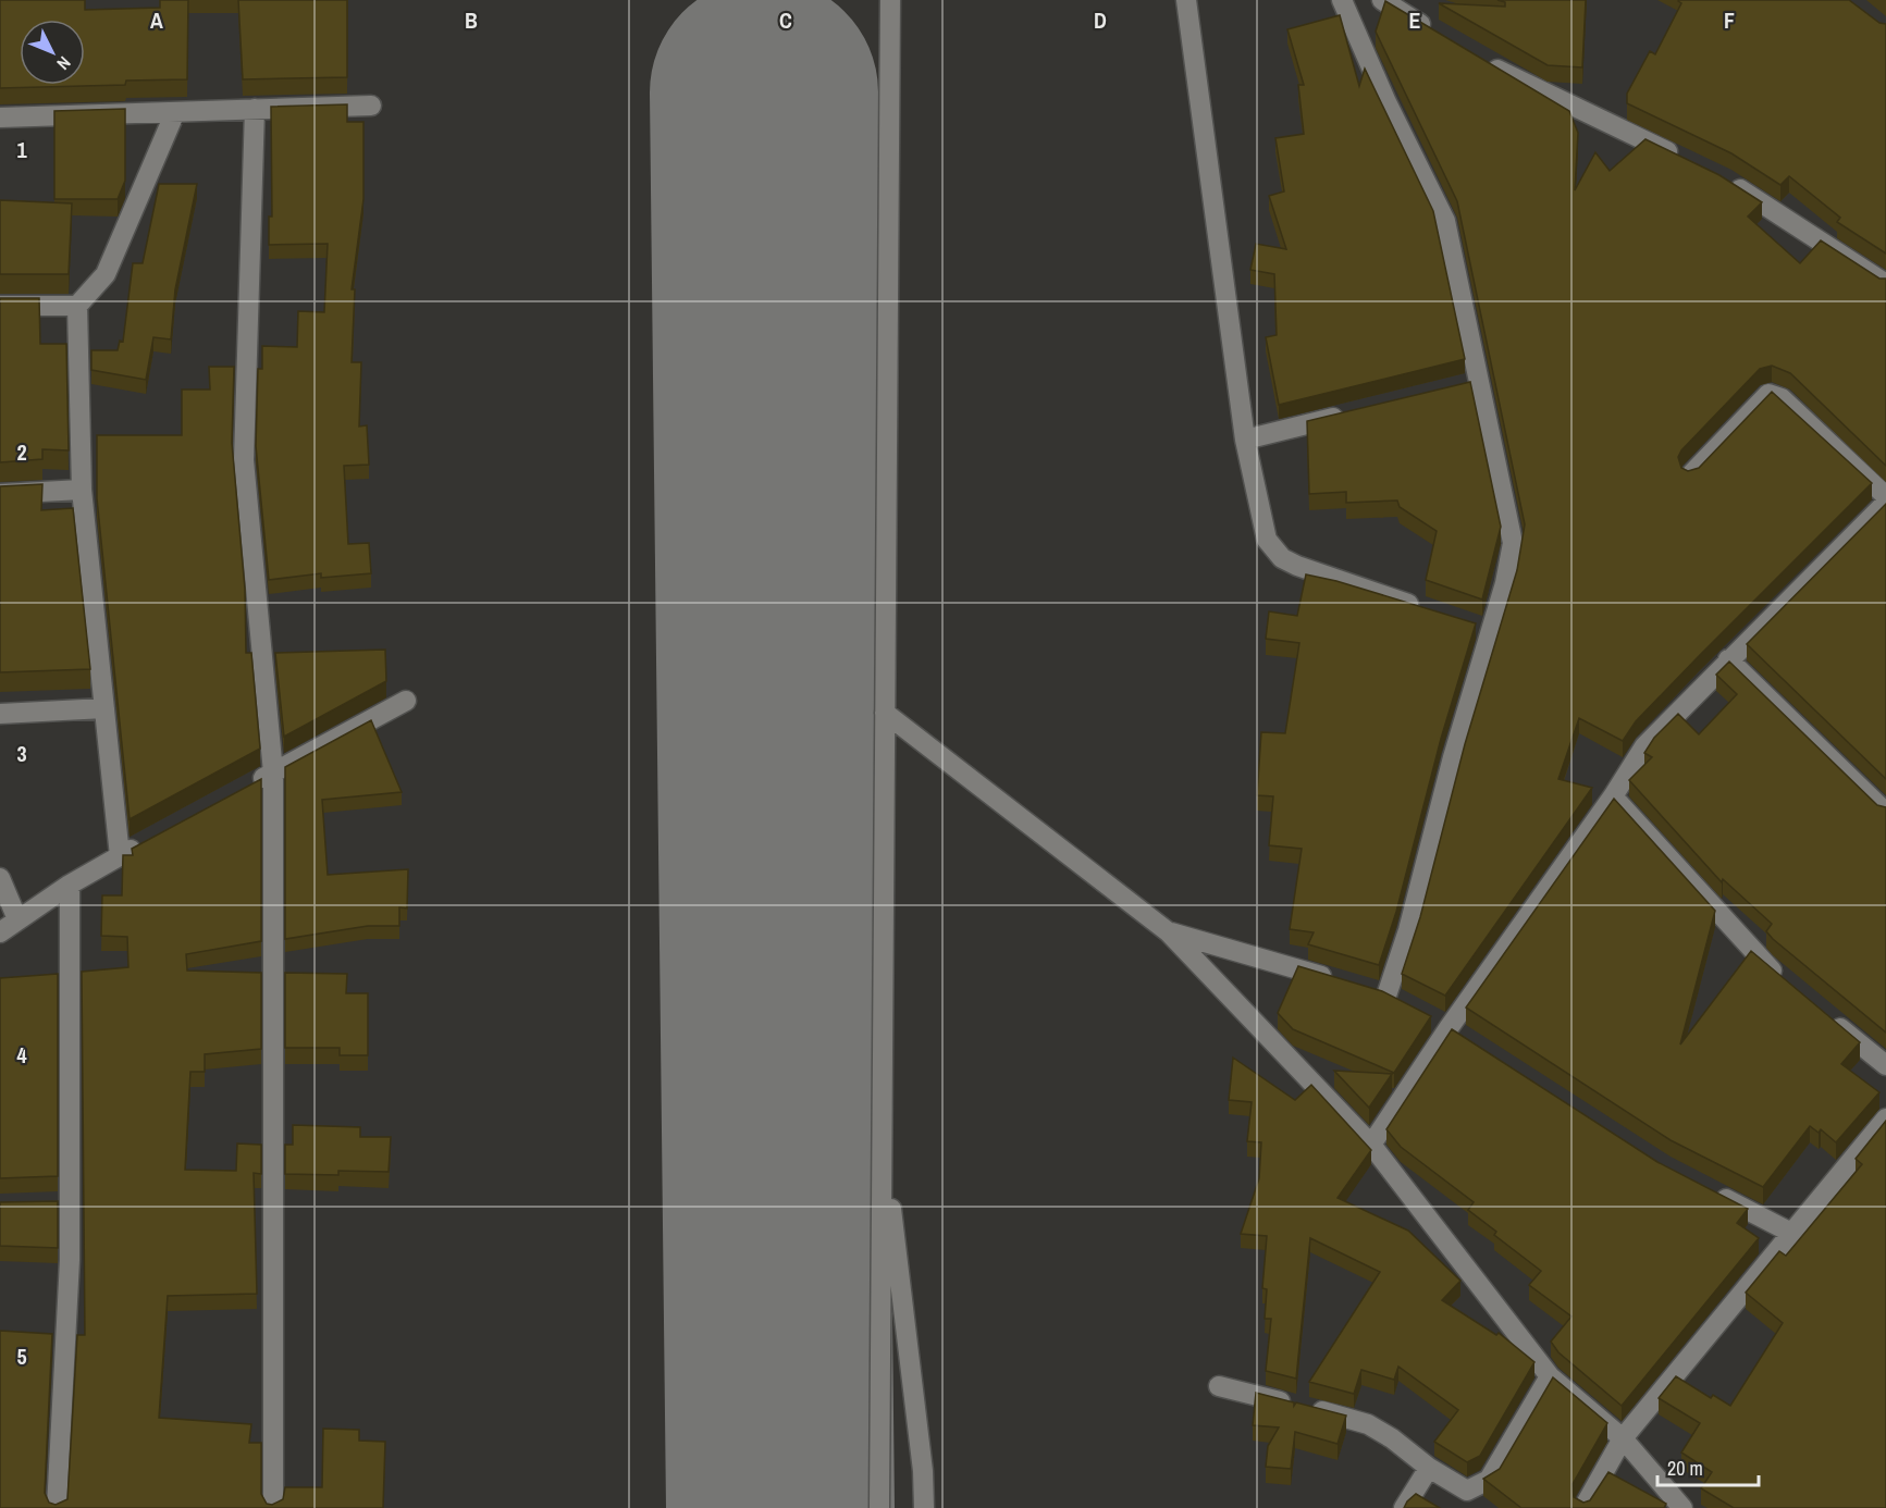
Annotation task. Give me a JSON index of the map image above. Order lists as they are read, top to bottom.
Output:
{
  "scale_bar": "20 m",
  "north": "bottom right",
  "grid": {
    "columns": [
      "A",
      "B",
      "C",
      "D",
      "E",
      "F"
    ],
    "rows": [
      "1",
      "2",
      "3",
      "4",
      "5"
    ]
  }
}
